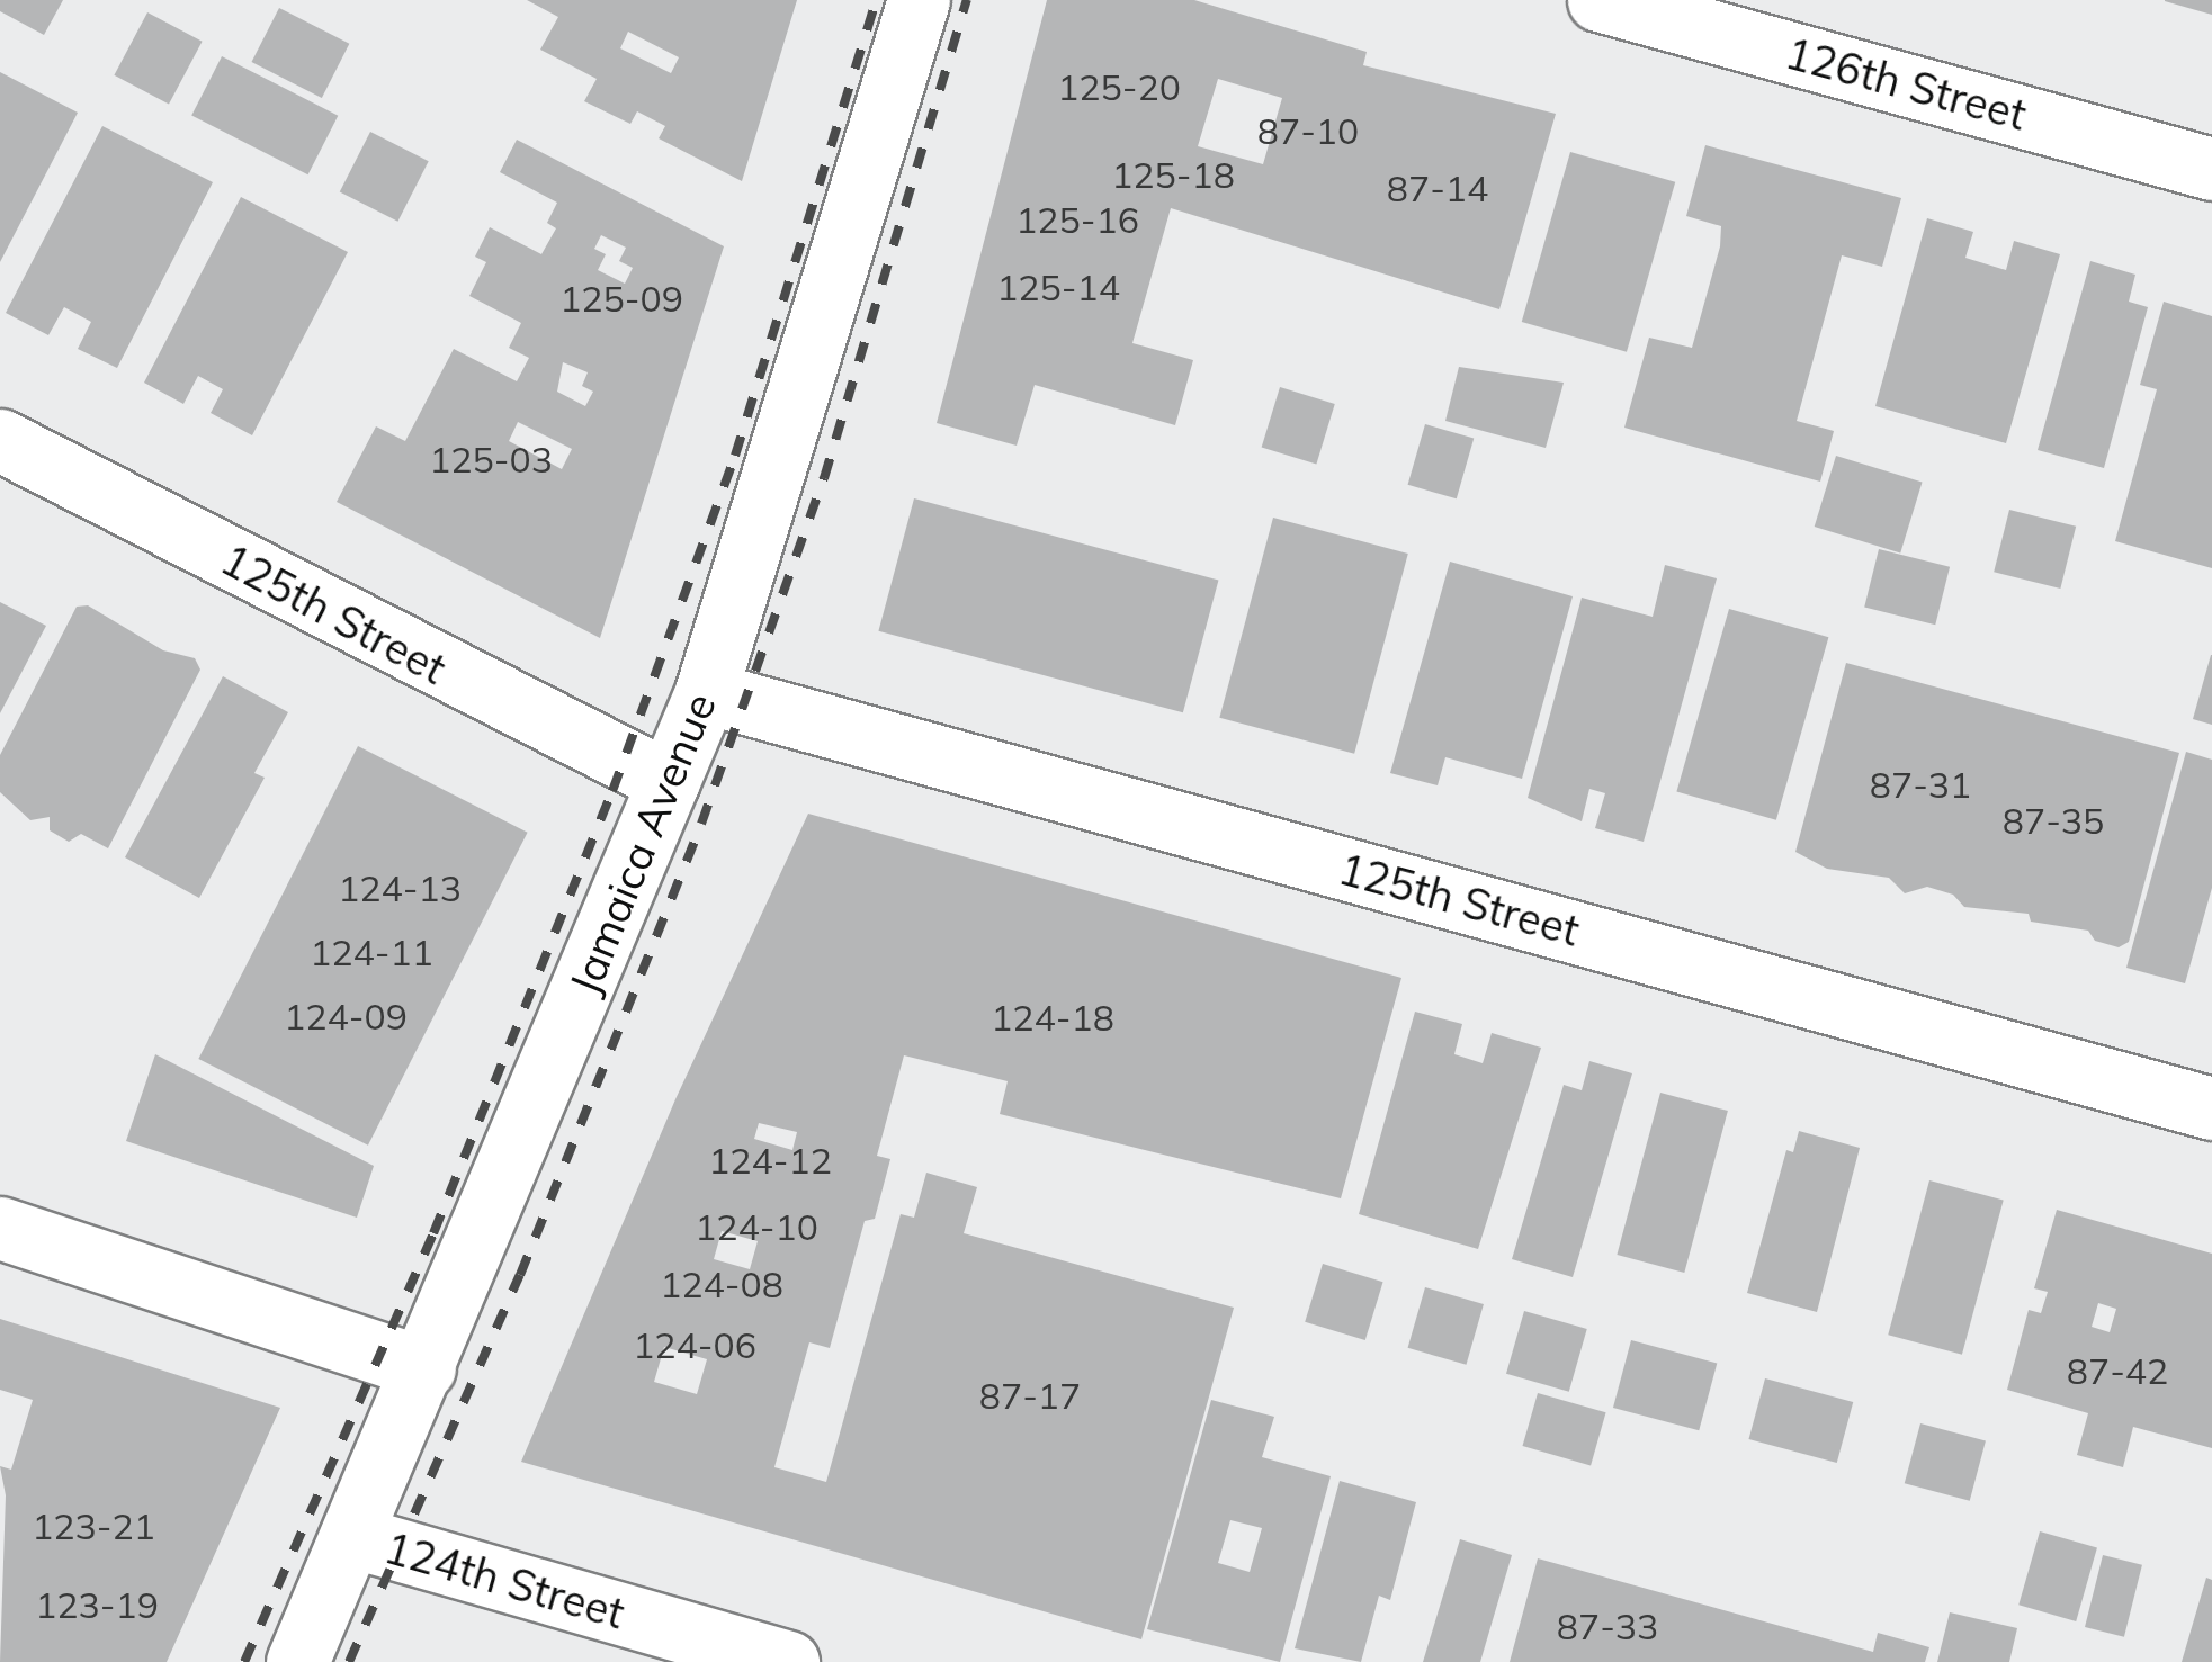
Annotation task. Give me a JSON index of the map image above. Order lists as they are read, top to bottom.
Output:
{
  "streets": {
    "street": [
      "126th Street",
      "125th Street",
      "Jamaica Avenue",
      "124th Street"
    ]
  },
  "crossings": [
    ["125th Street", "Jamaica Avenue"],
    ["Jamaica Avenue", "124th Street"]
  ],
  "house_numbers": [
    "125-20",
    "87-10",
    "125-18",
    "87-14",
    "125-16",
    "125-14",
    "125-09",
    "125-03",
    "87-31",
    "87-35",
    "124-13",
    "124-11",
    "124-09",
    "124-18",
    "124-12",
    "124-10",
    "124-08",
    "124-06",
    "87-42",
    "87-17",
    "123-21",
    "123-19",
    "87-33"
  ]
}
